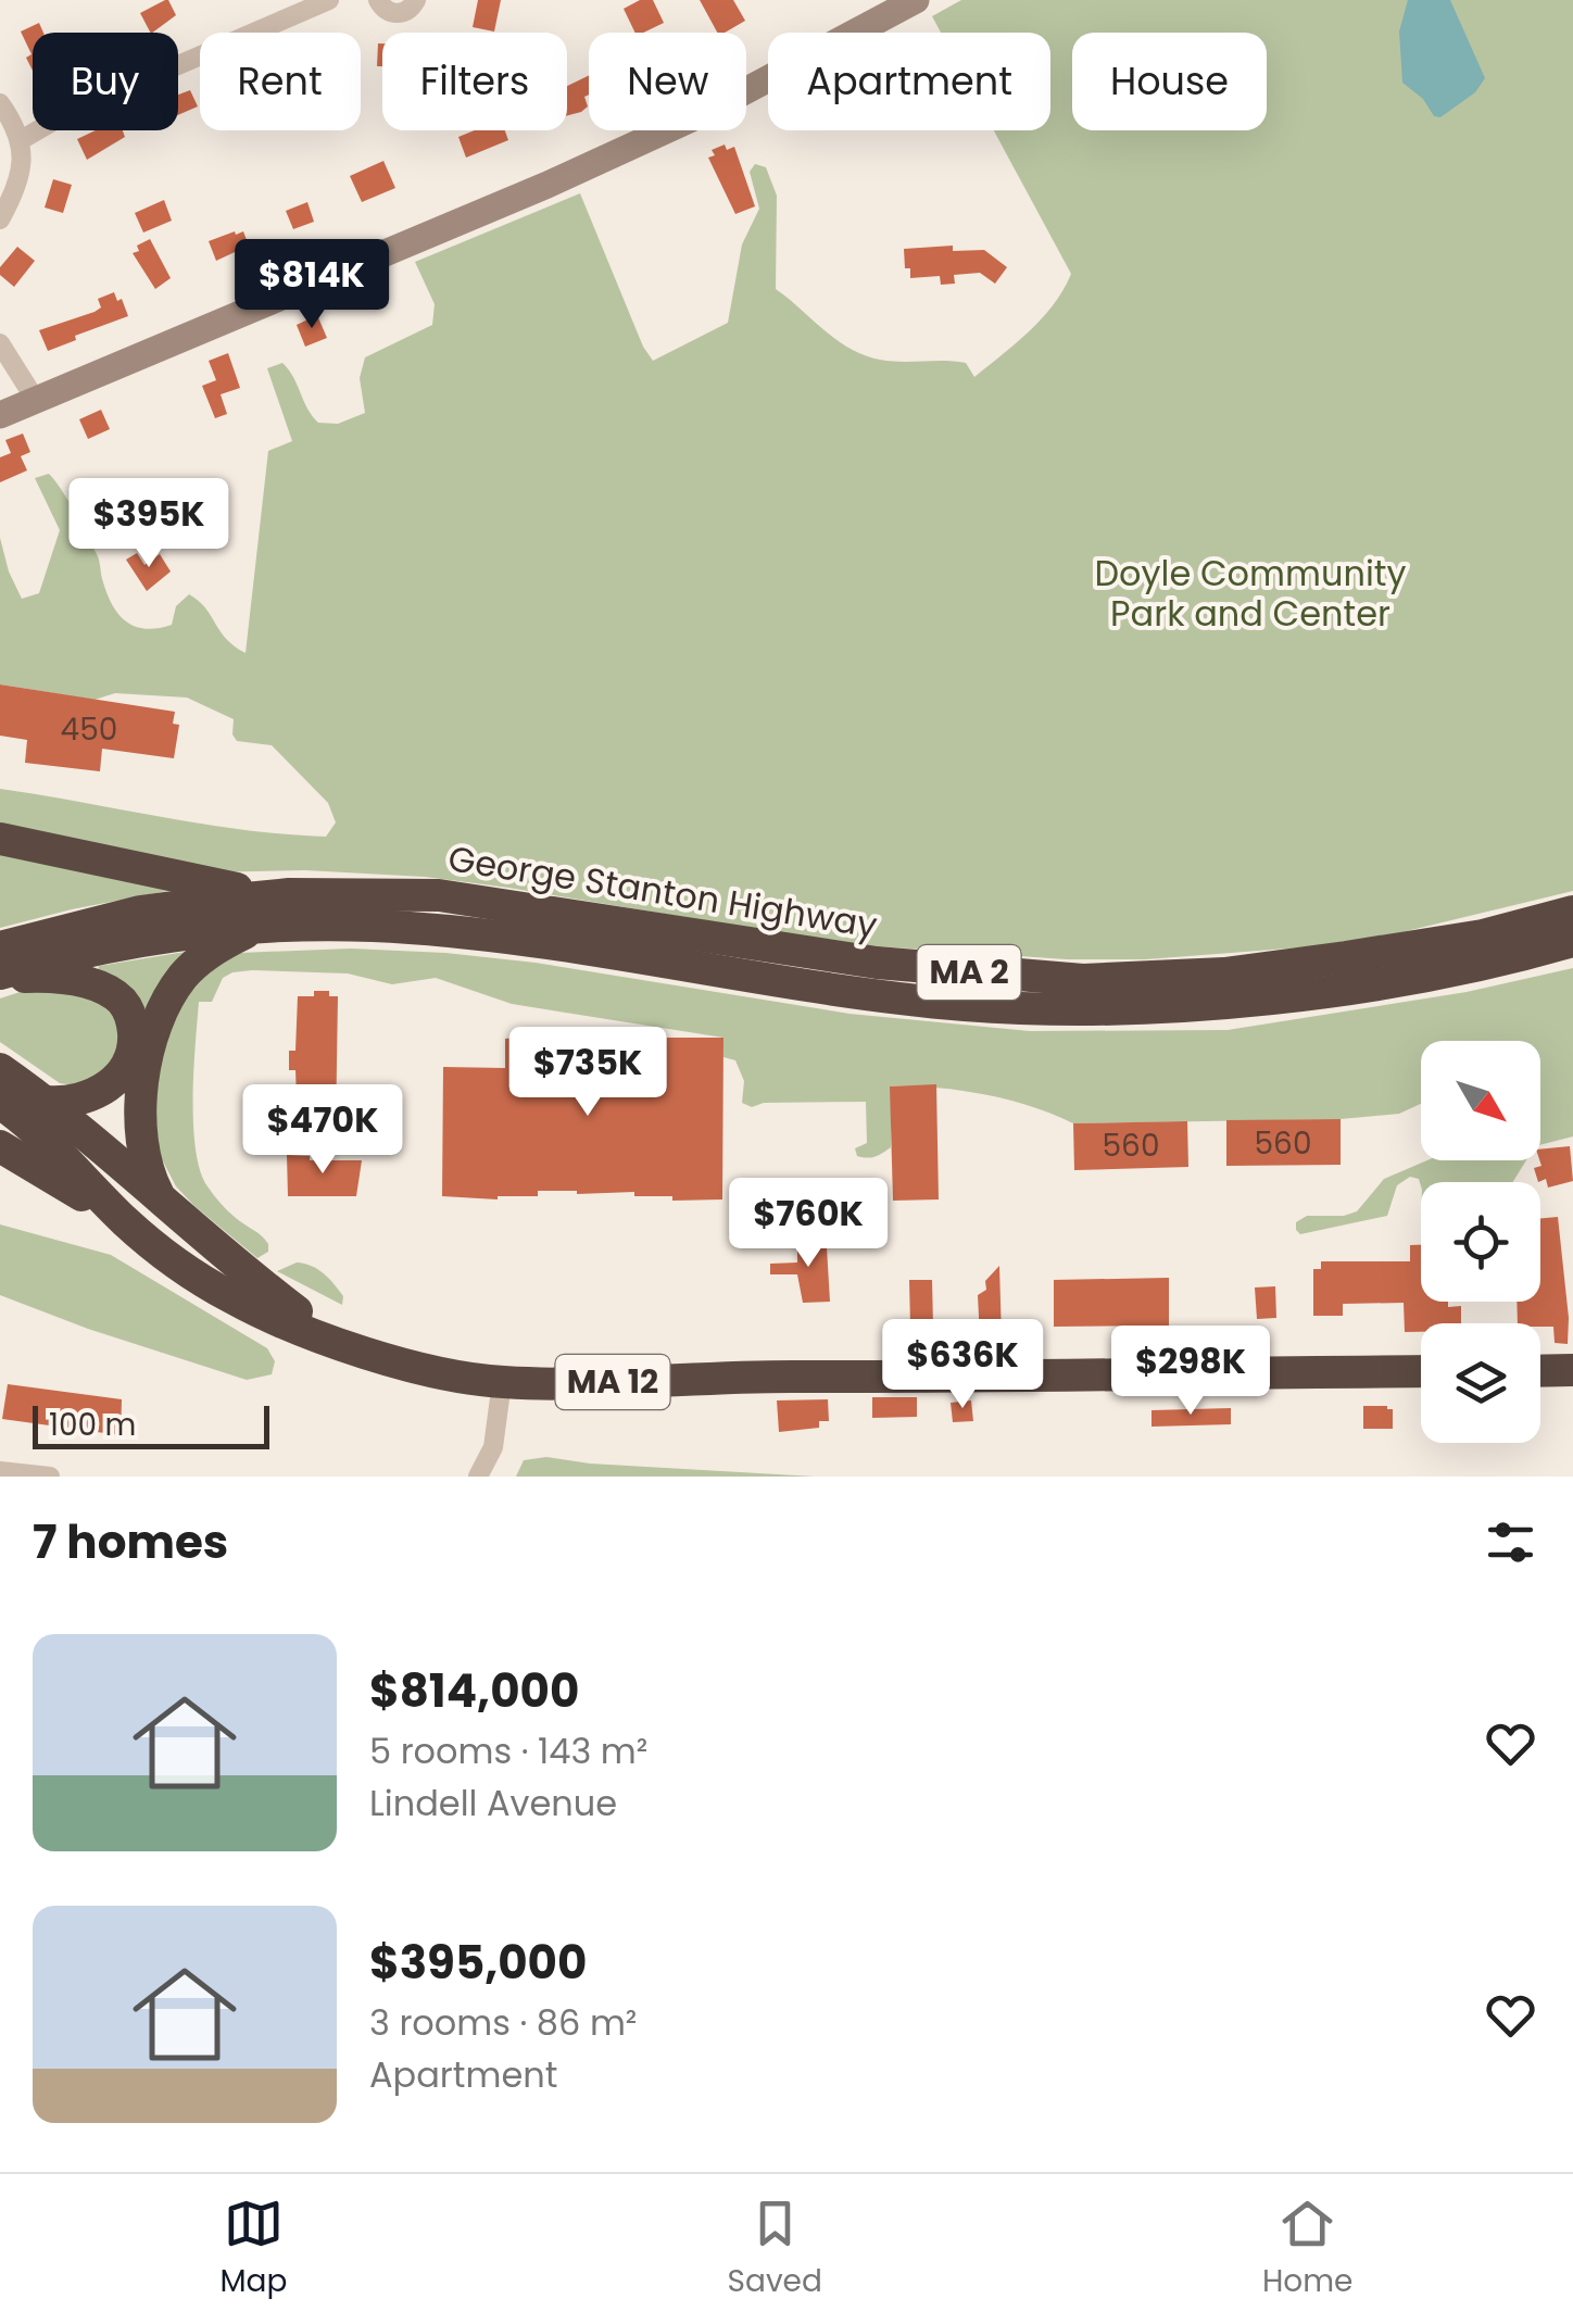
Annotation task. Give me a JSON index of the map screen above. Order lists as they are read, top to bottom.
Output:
{
  "streets": {
    "highway": ["George Stanton Highway", "MA 2", "MA 12"]
  },
  "parks": ["Doyle Community Park and Center"],
  "house_numbers": ["450", "560", "560"],
  "scale_bar": "100 m",
  "north": "bottom right",
  "page": {
    "chip": [
      "Buy",
      "Rent",
      "Filters",
      "New",
      "Apartment",
      "House"
    ],
    "price": [
      "$814K",
      "$395K",
      "$735K",
      "$470K",
      "$760K",
      "$636K",
      "$298K"
    ],
    "scale": "100 m",
    "heading": "7 homes",
    "list": [
      {
        "name": "$814,000",
        "note": "5 rooms · 143 m² · Lindell Avenue"
      },
      {
        "name": "$395,000",
        "note": "3 rooms · 86 m² · Apartment"
      }
    ],
    "tabs": ["Map", "Saved", "Home"]
  }
}
